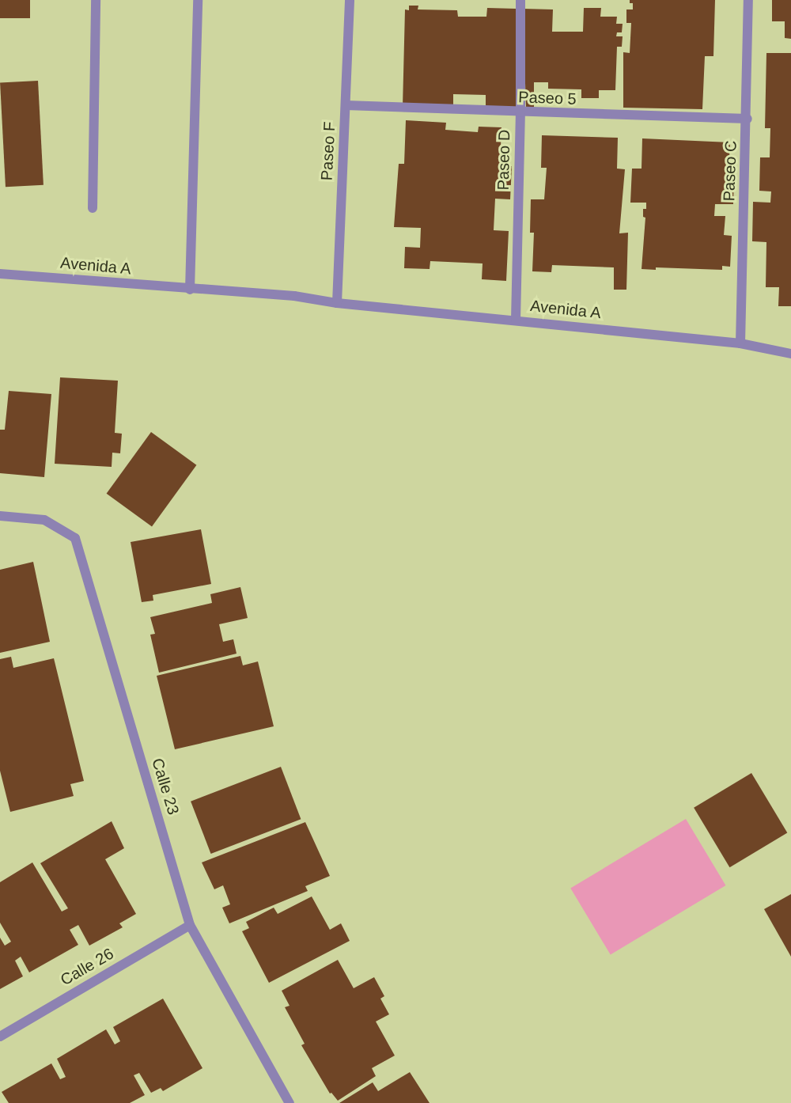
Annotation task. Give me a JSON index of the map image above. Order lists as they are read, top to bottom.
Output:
{
  "streets": {
    "street": [
      "Paseo 5",
      "Paseo F",
      "Paseo D",
      "Paseo C",
      "Avenida A",
      "Calle 23",
      "Calle 26"
    ]
  },
  "crossings": [
    ["Paseo 5", "Paseo F"],
    ["Paseo 5", "Paseo D"],
    ["Paseo 5", "Paseo C"],
    ["Paseo F", "Avenida A"],
    ["Paseo D", "Avenida A"],
    ["Paseo C", "Avenida A"],
    ["Calle 23", "Calle 26"]
  ]
}
